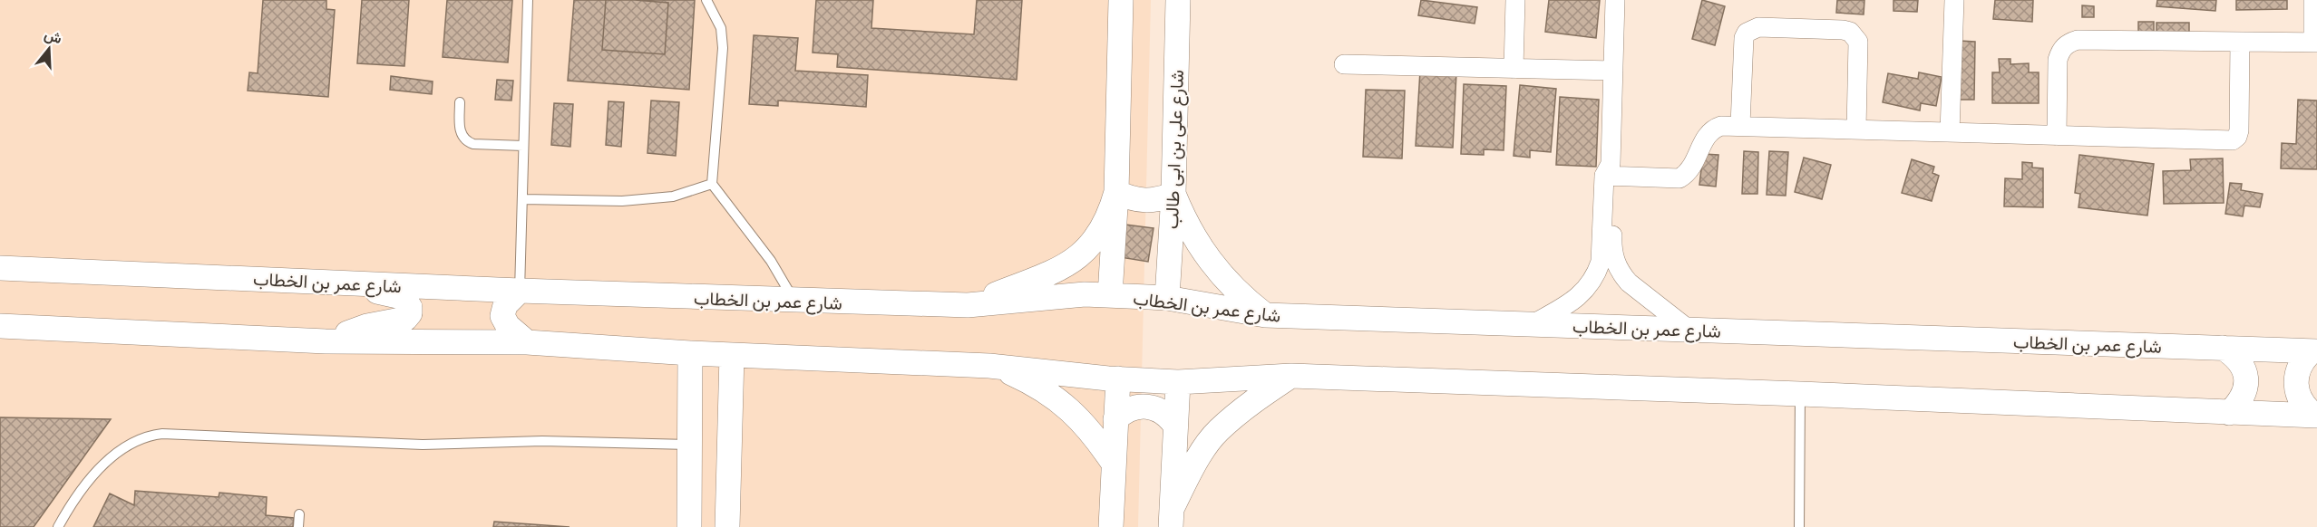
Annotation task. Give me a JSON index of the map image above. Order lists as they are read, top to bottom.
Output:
{
  "streets": {
    "street": ["شارع على بن ابى طالب", "شارع عمر بن الخطاب"]
  },
  "crossings": [
    ["شارع على بن ابى طالب", "شارع عمر بن الخطاب"]
  ],
  "north": "top"
}
